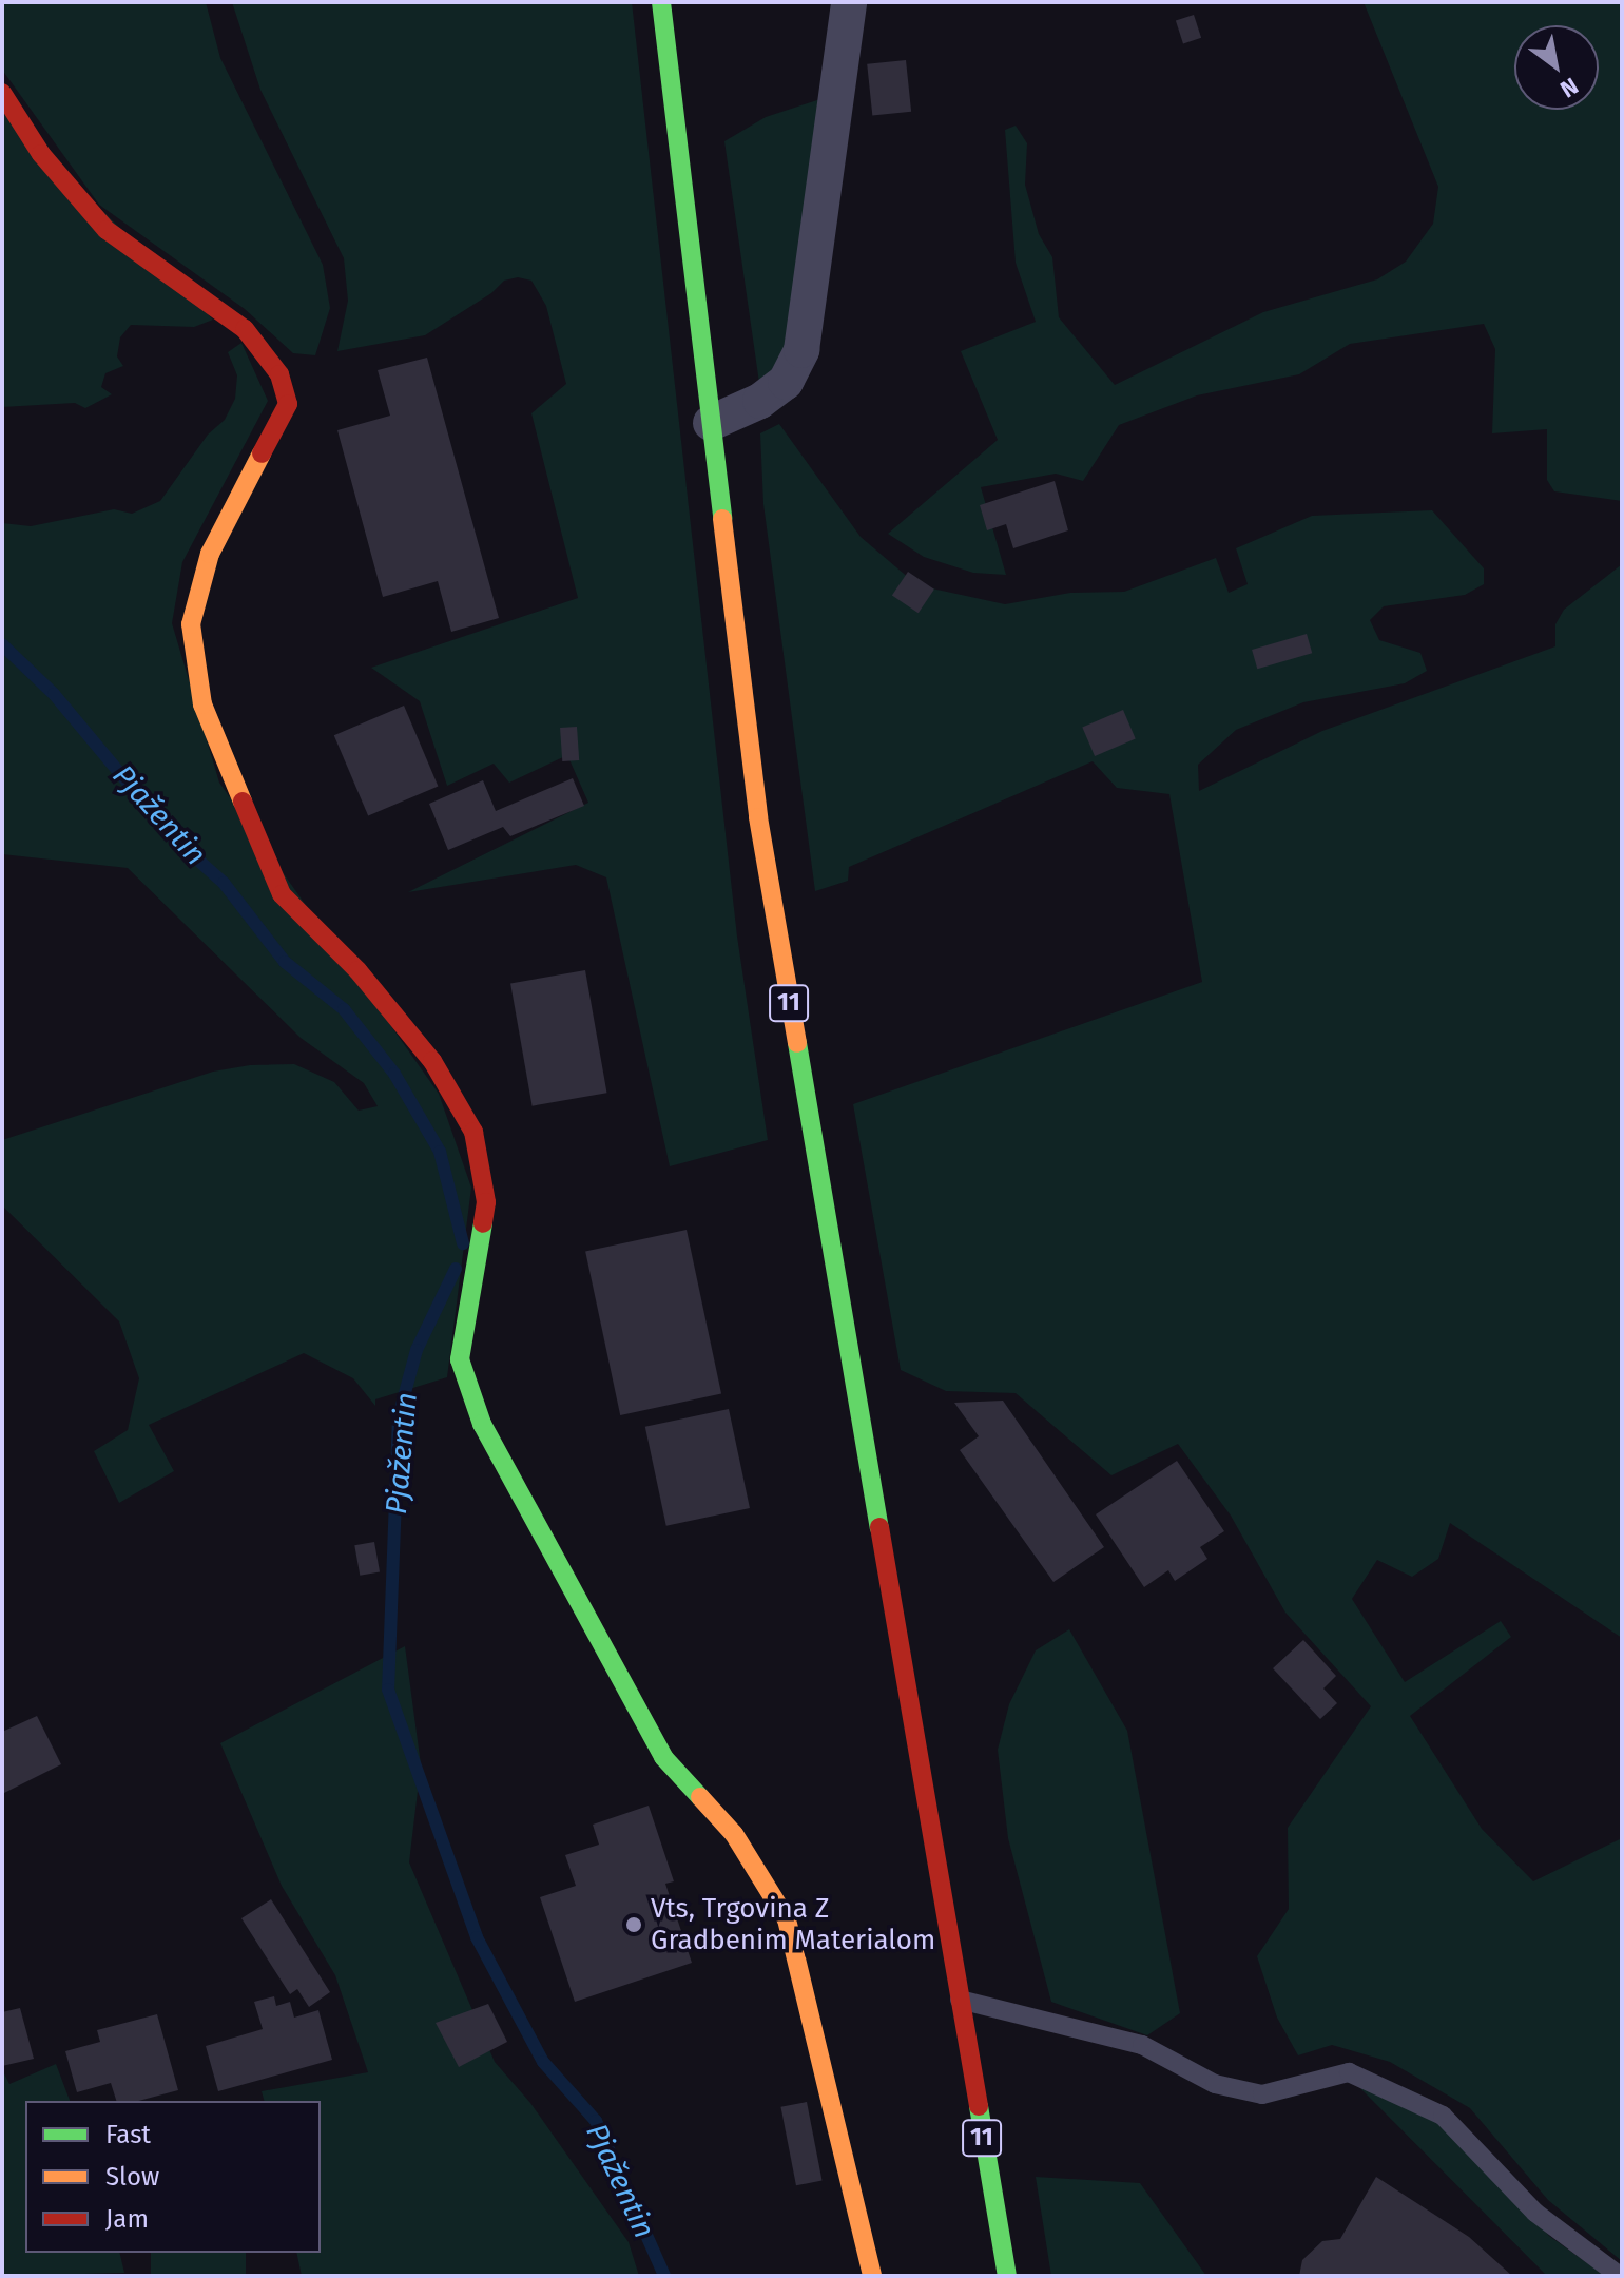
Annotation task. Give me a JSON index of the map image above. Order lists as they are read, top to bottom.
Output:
{
  "streets": {
    "street": ["11"]
  },
  "water": ["Pjažentin"],
  "places": ["Vts, Trgovina Z Gradbenim Materialom"],
  "legend": ["Fast", "Slow", "Jam"],
  "north": "bottom right"
}
